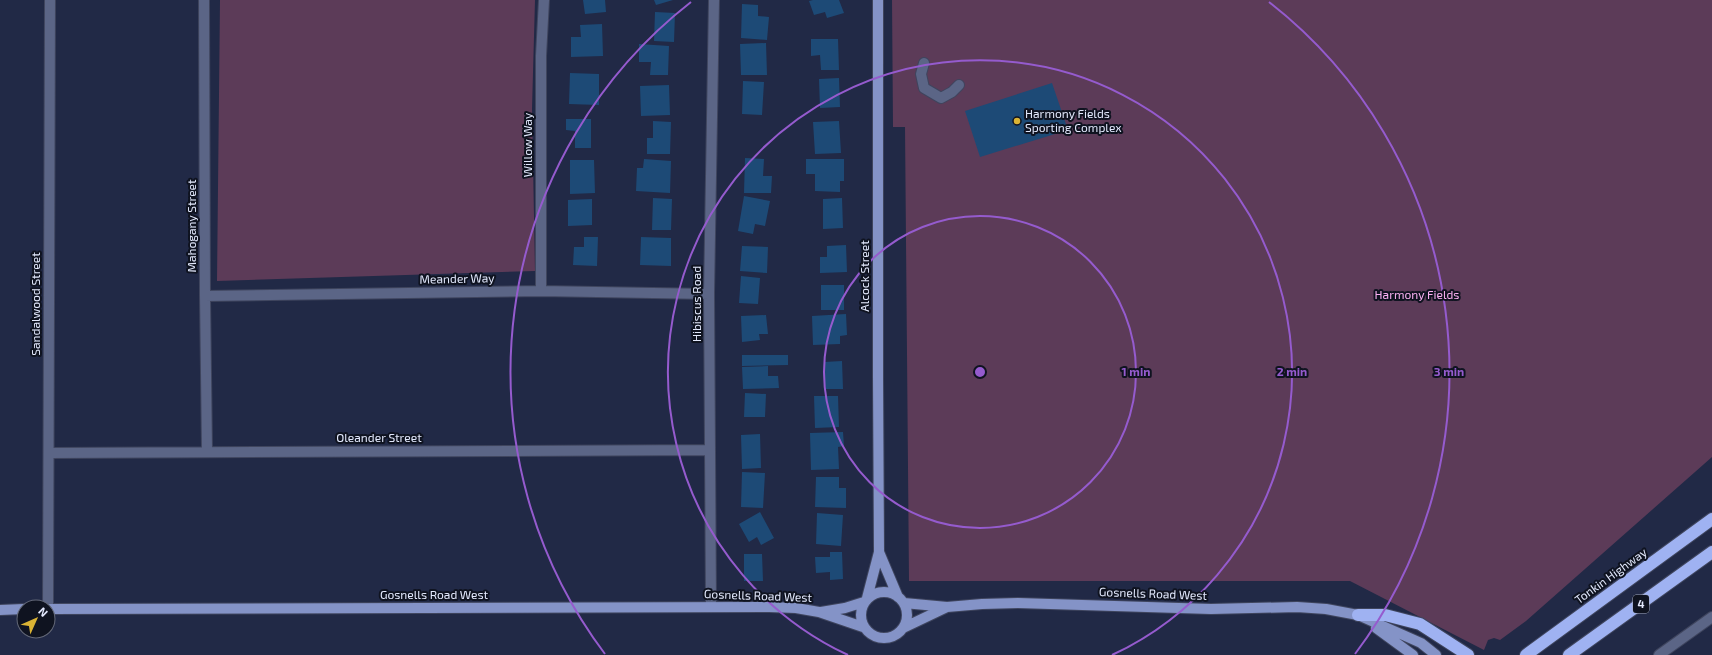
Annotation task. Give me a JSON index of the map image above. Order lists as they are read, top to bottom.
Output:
{
  "streets": {
    "highway": ["Tonkin Highway", "4"],
    "main road": ["Alcock Street", "Gosnells Road West"],
    "street": [
      "Willow Way",
      "Mahogany Street",
      "Meander Way",
      "Sandalwood Street",
      "Hibiscus Road",
      "Oleander Street"
    ]
  },
  "crossings": [
    ["Willow Way", "Meander Way"],
    ["Mahogany Street", "Meander Way"],
    ["Mahogany Street", "Oleander Street"],
    ["Alcock Street", "Gosnells Road West"],
    ["Meander Way", "Hibiscus Road"],
    ["Sandalwood Street", "Oleander Street"],
    ["Hibiscus Road", "Oleander Street"],
    ["Hibiscus Road", "Gosnells Road West"]
  ],
  "parks": ["Harmony Fields"],
  "places": ["Harmony Fields Sporting Complex"],
  "north": "top right",
  "rings": ["1 min", "2 min", "3 min"]
}
